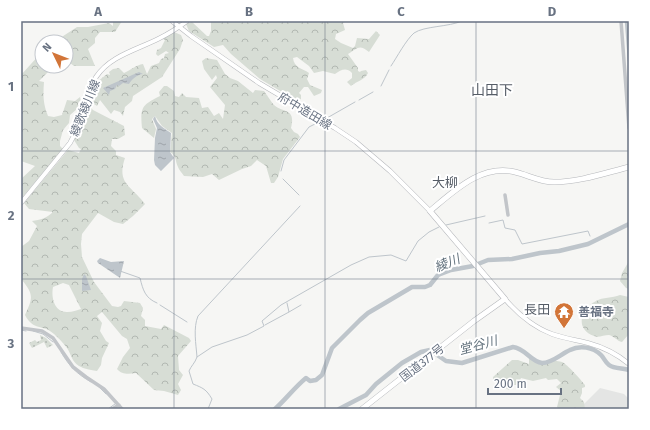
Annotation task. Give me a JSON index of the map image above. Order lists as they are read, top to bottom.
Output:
{
  "streets": {
    "highway": ["国道377号"],
    "main road": ["綾歌綾川線", "府中造田線"]
  },
  "crossings": [
    ["綾歌綾川線", "府中造田線"]
  ],
  "districts": ["山田下", "大柳", "長田"],
  "water": ["綾川", "堂谷川"],
  "places": {
    "temple": ["善福寺"]
  },
  "scale_bar": "200 m",
  "north": "top left",
  "grid": {
    "columns": [
      "A",
      "B",
      "C",
      "D"
    ],
    "rows": ["1", "2", "3"]
  }
}
